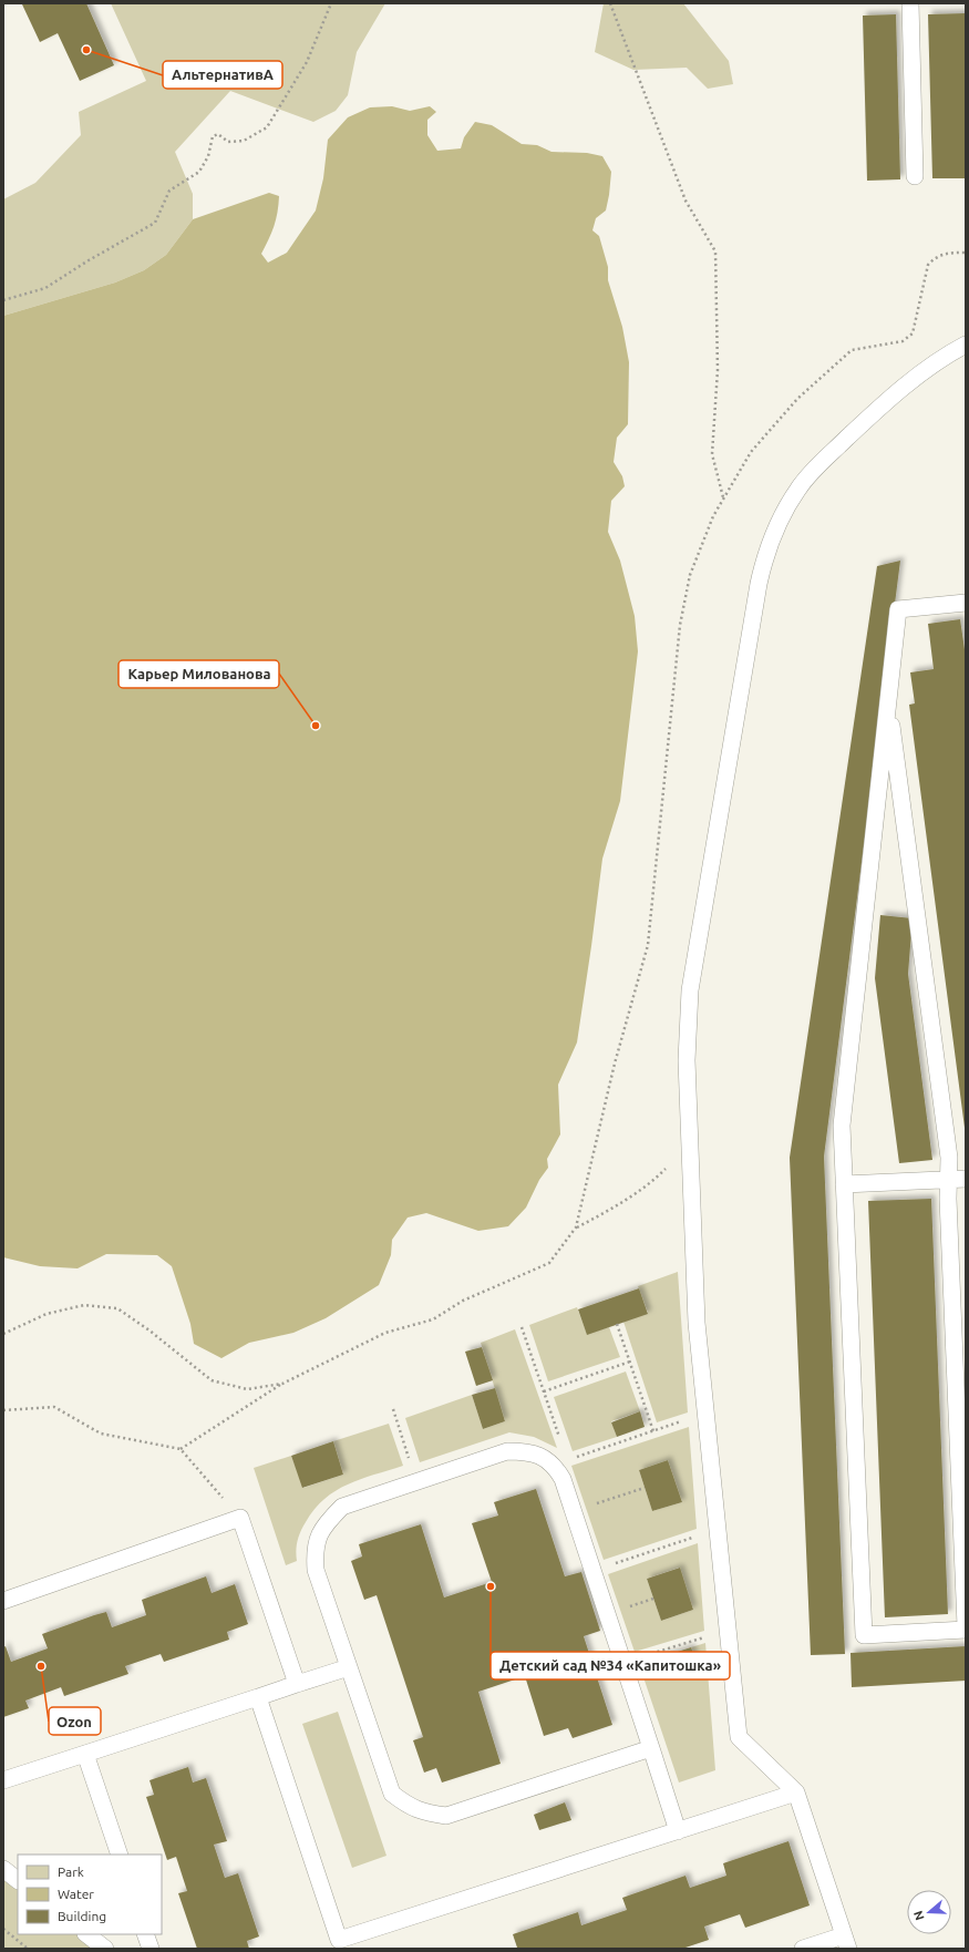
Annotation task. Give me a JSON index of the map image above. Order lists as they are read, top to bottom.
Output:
{
  "places": [
    "АльтернативА",
    "Карьер Милованова",
    "Детский сад №34 «Капитошка»",
    "Ozon"
  ],
  "legend": ["Park", "Water", "Building"],
  "north": "left"
}
